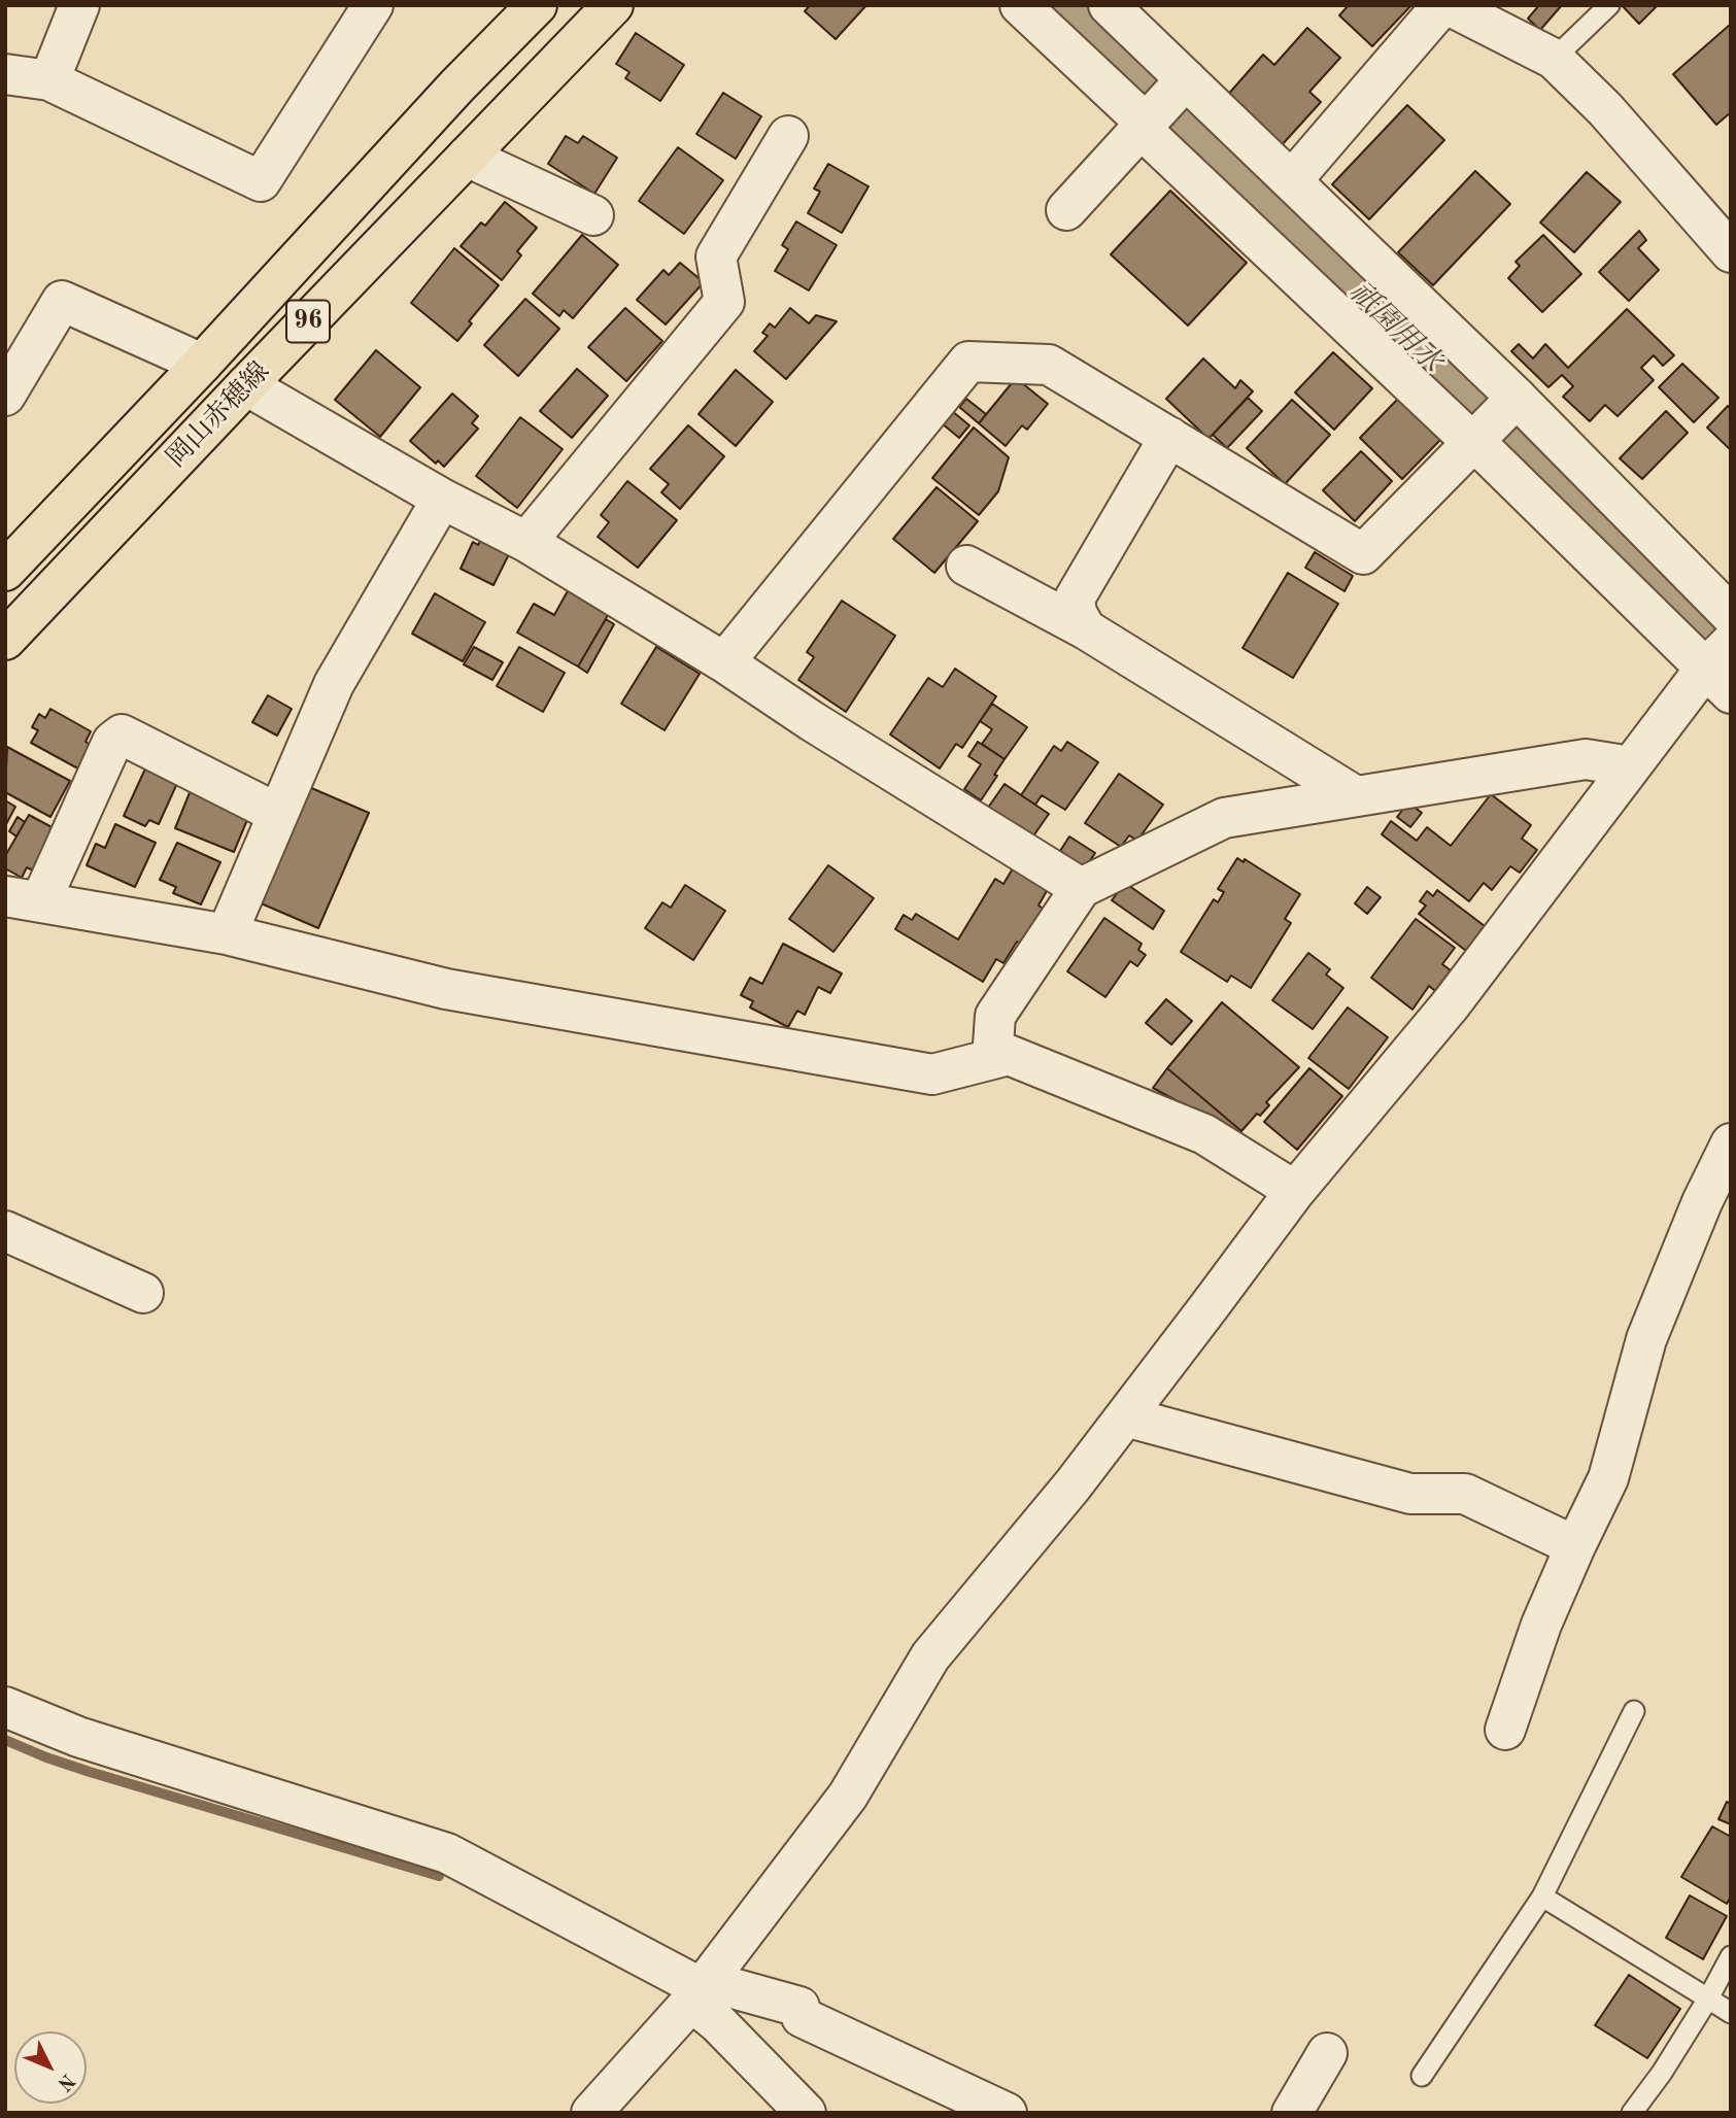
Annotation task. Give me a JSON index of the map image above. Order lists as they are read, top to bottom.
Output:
{
  "streets": {
    "main road": ["96", "岡山赤穂線"]
  },
  "water": ["祇園用水"],
  "north": "bottom right"
}
